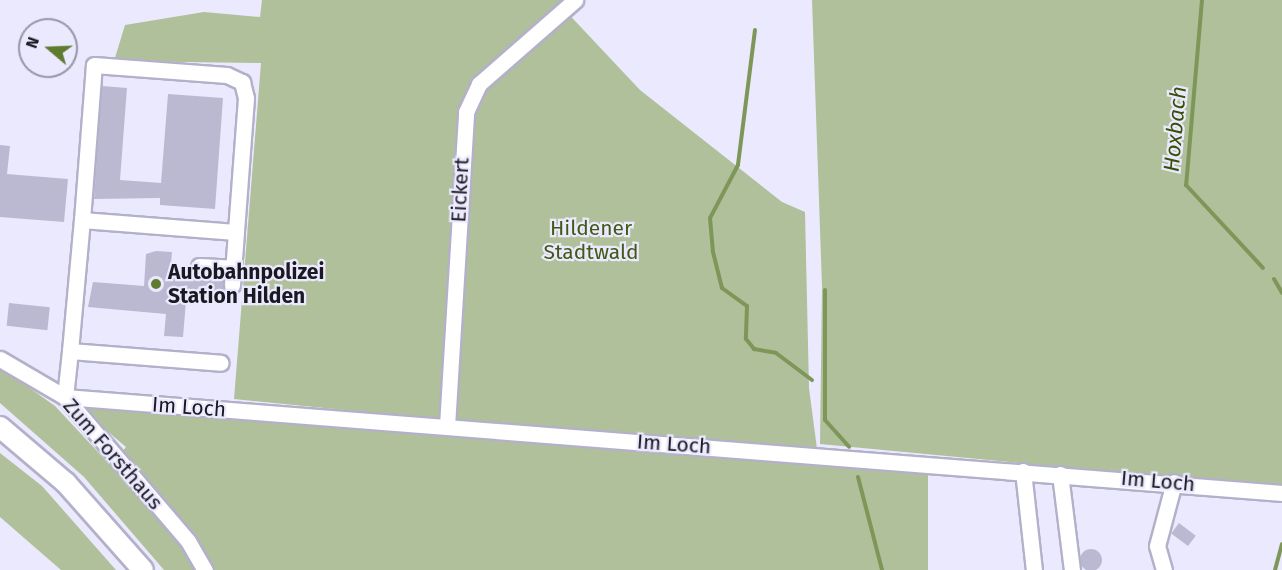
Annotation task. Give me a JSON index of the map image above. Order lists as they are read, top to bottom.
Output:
{
  "streets": {
    "street": ["Eickert", "Im Loch", "Zum Forsthaus"]
  },
  "crossings": [
    ["Eickert", "Im Loch"],
    ["Im Loch", "Zum Forsthaus"]
  ],
  "water": ["Hoxbach"],
  "parks": ["Hildener Stadtwald"],
  "places": ["Autobahnpolizei Station Hilden"],
  "north": "left"
}
